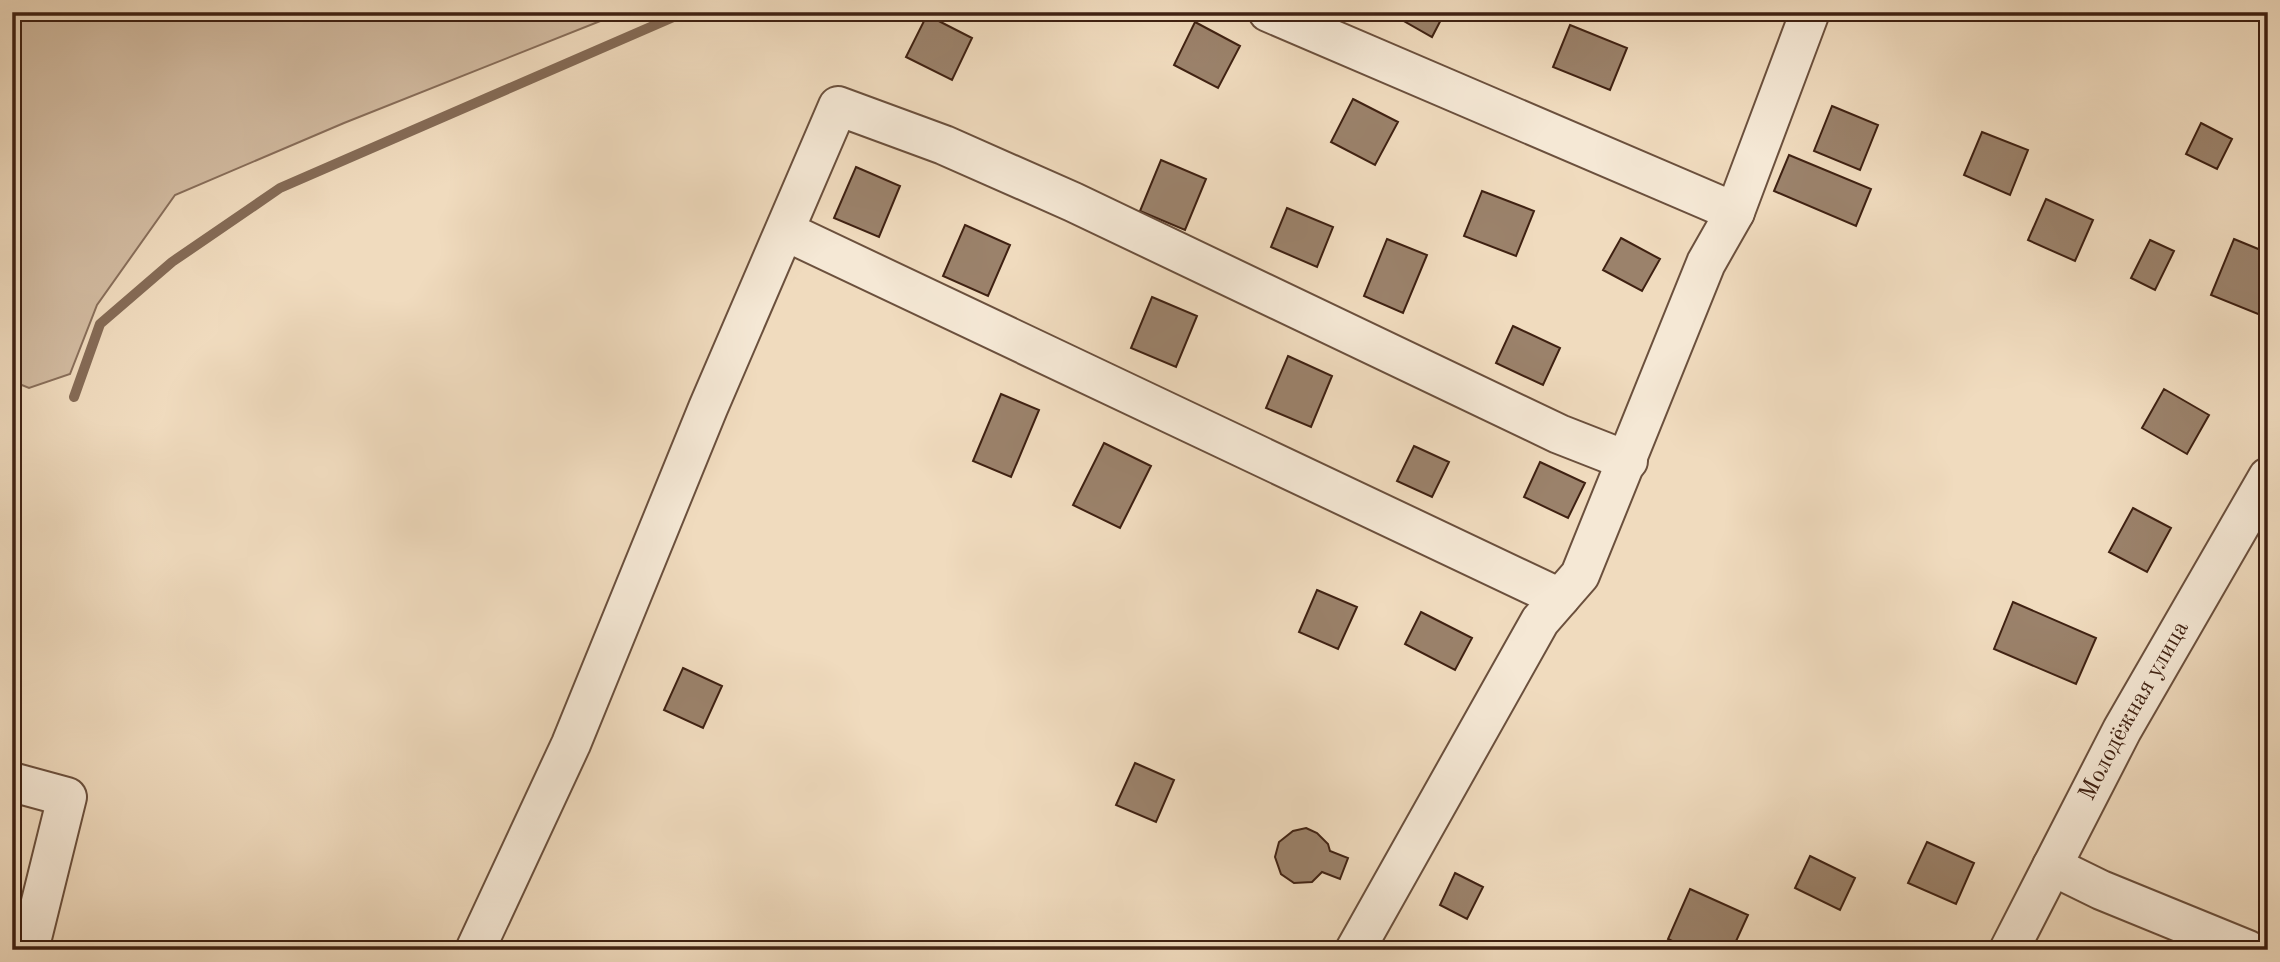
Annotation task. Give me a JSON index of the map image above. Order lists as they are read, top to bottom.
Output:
{
  "streets": {
    "street": ["Молодёжная улица"]
  }
}
